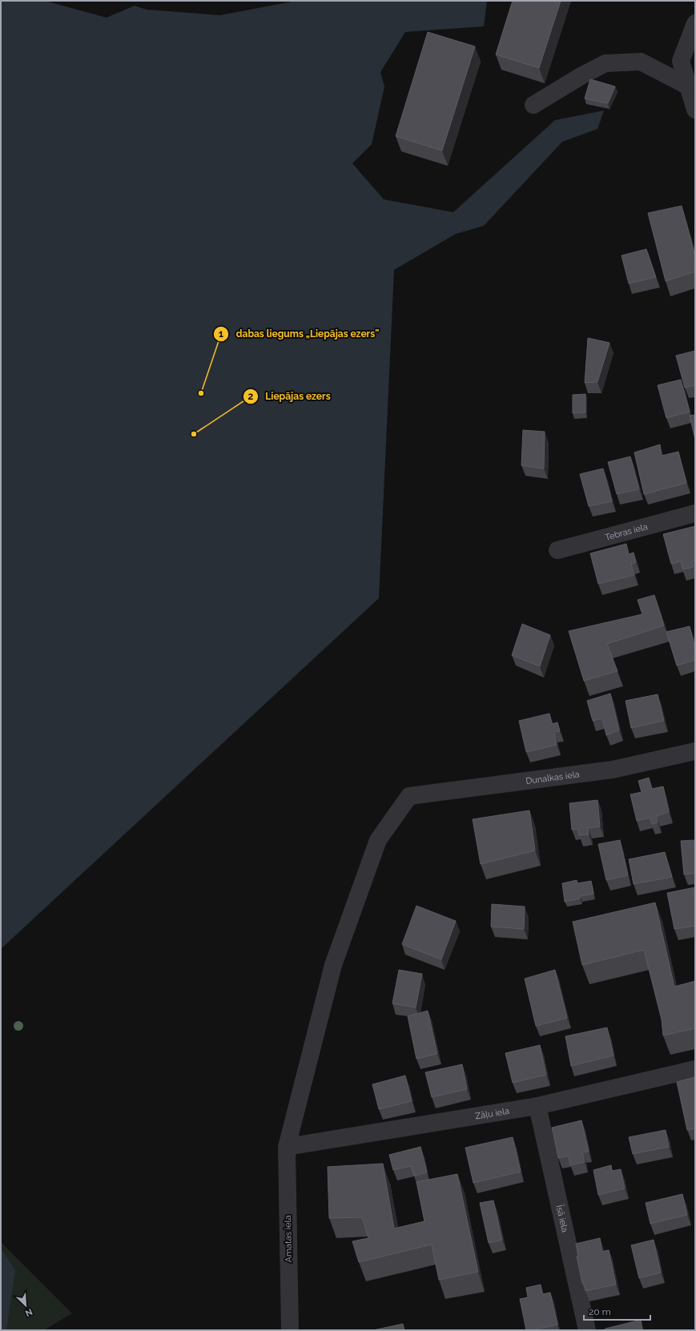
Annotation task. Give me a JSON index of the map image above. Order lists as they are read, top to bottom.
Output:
{
  "streets": {
    "street": [
      "Tebras iela",
      "Dunalkas iela",
      "Zāļu iela",
      "Īsā iela",
      "Amatas iela"
    ]
  },
  "crossings": [
    ["Dunalkas iela", "Amatas iela"],
    ["Zāļu iela", "Īsā iela"],
    ["Zāļu iela", "Amatas iela"]
  ],
  "places": ["dabas liegums „Liepājas ezers”", "Liepājas ezers"],
  "scale_bar": "20 m",
  "north": "bottom right"
}
